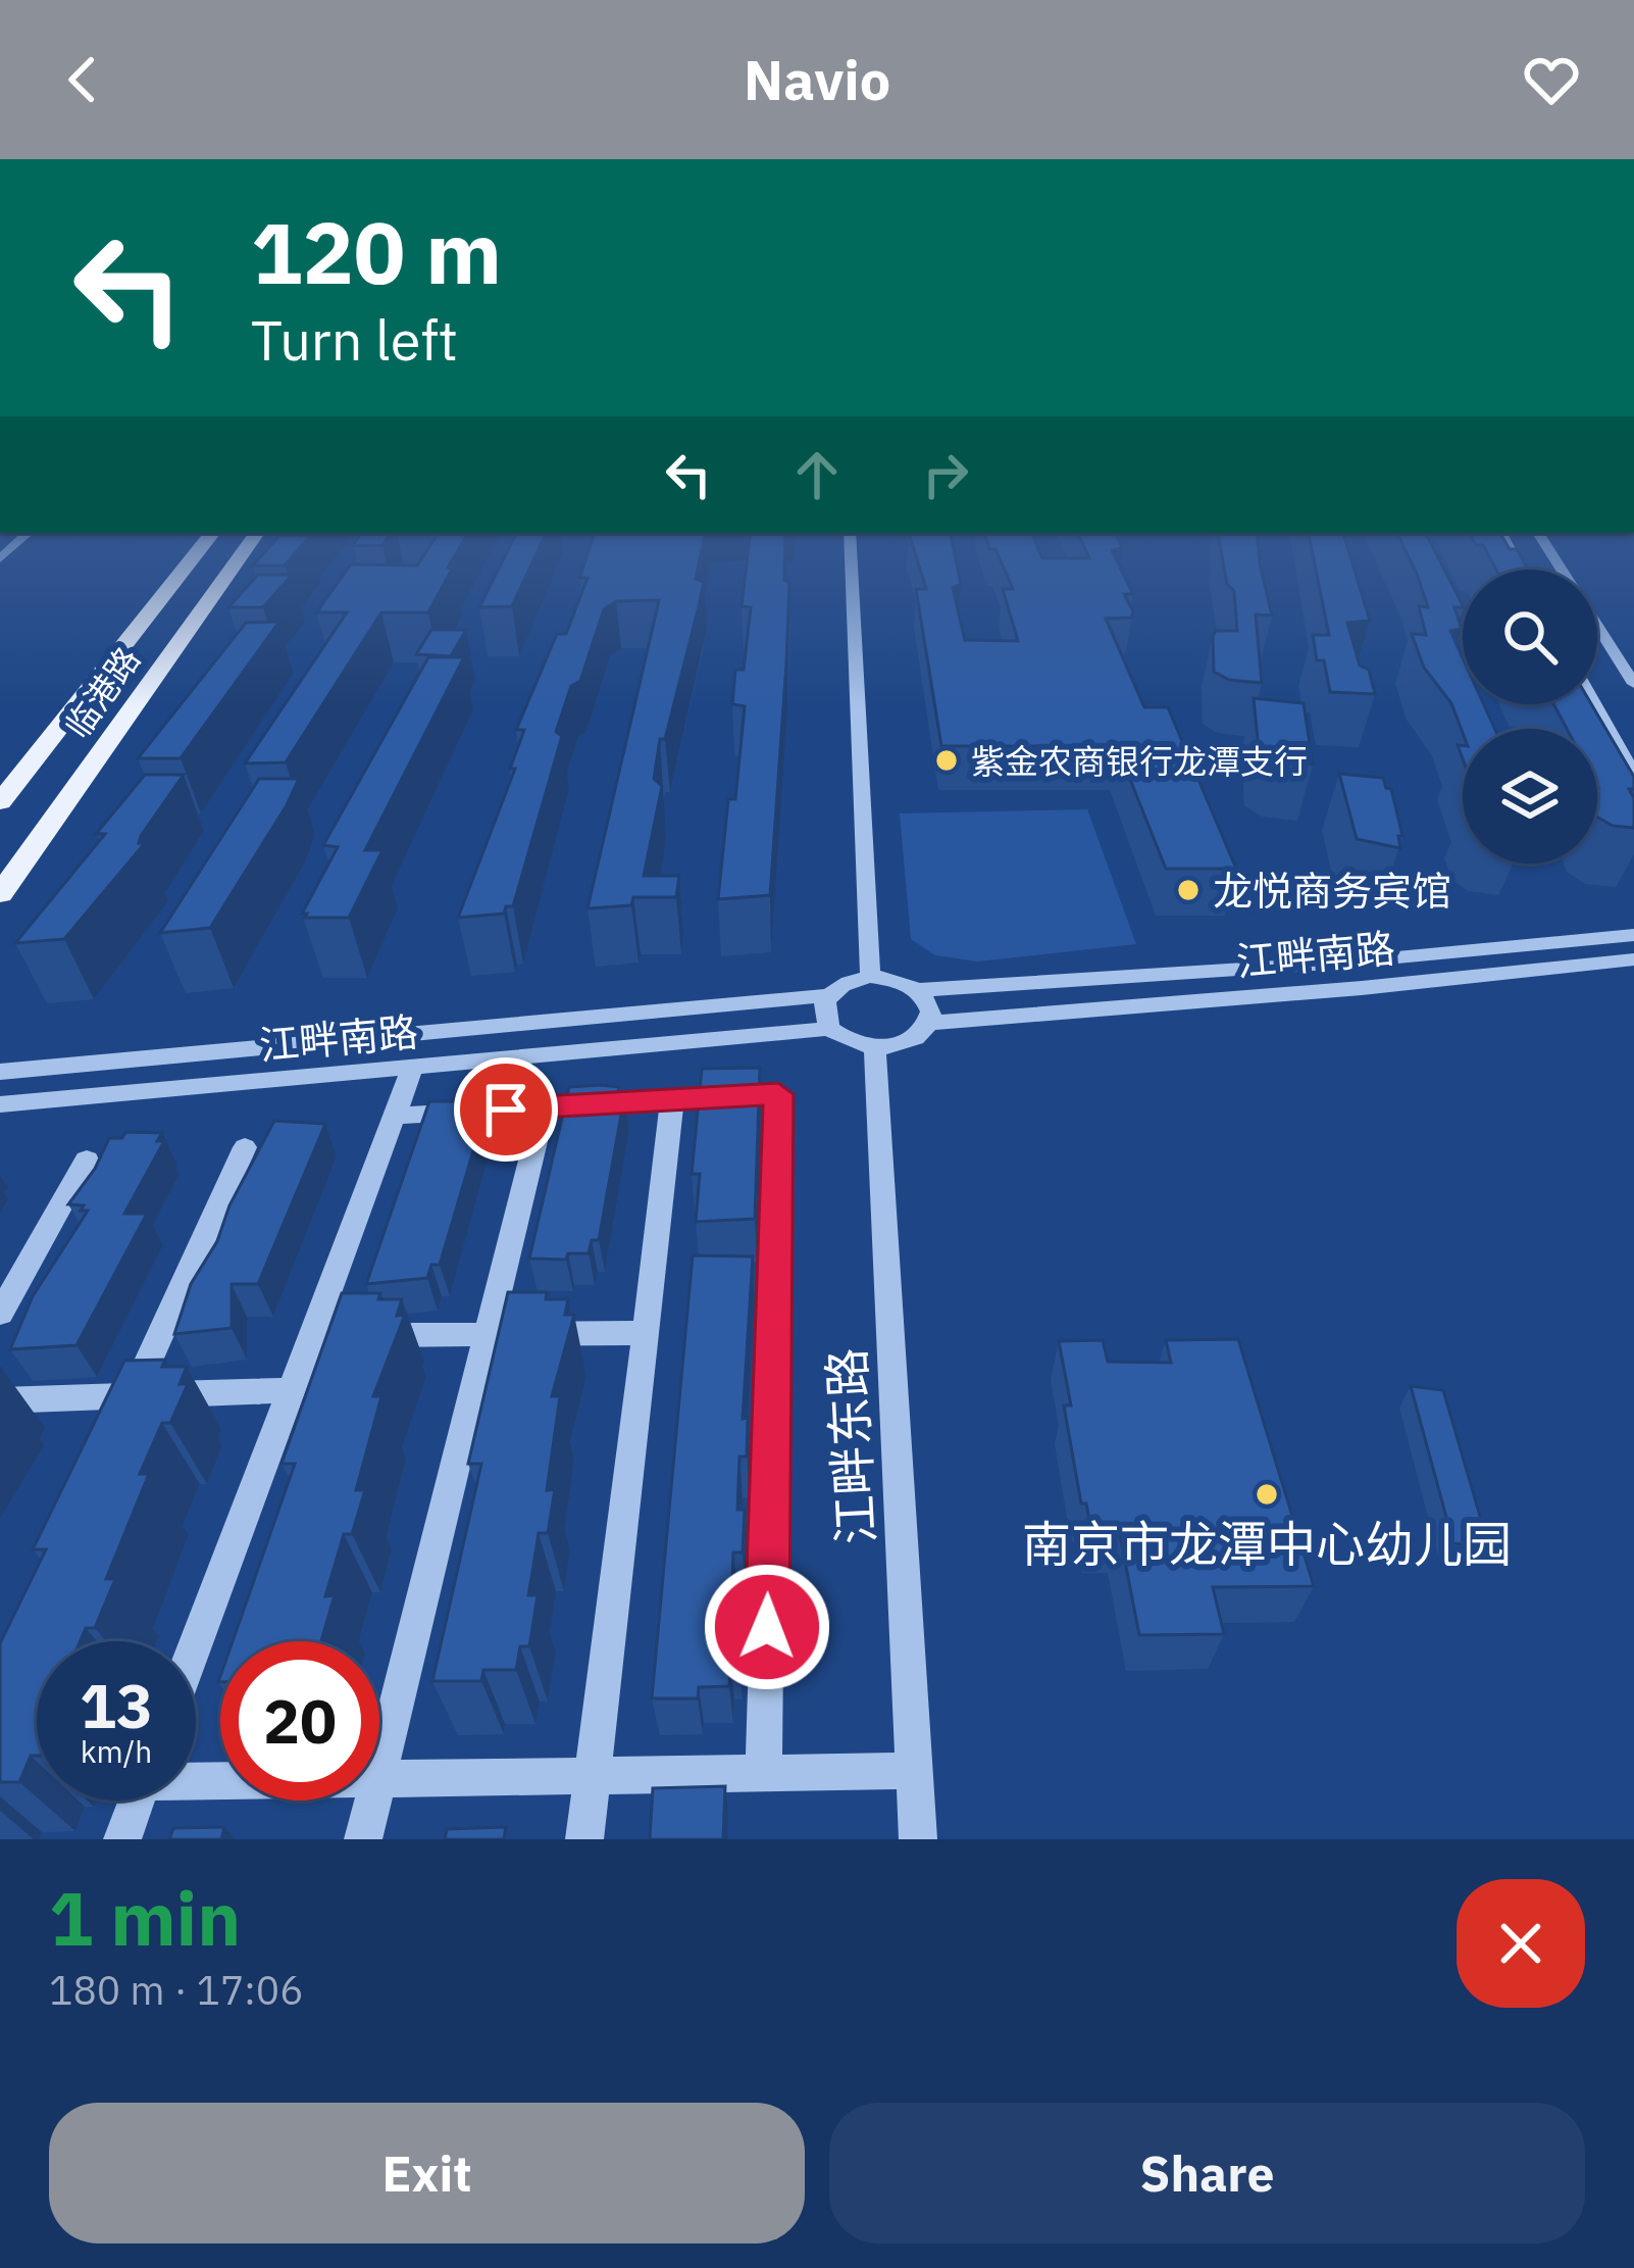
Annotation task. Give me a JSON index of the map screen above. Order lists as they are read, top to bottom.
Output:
{
  "streets": {
    "main road": ["临港路"],
    "street": ["江畔南路", "江畔东路"]
  },
  "crossings": [
    ["江畔南路", "江畔东路"]
  ],
  "places": ["紫金农商银行龙潭支行", "龙悦商务宾馆", "南京市龙潭中心幼儿园"],
  "page": {
    "header": "Navio",
    "turn": ["120 m", "Turn left"],
    "speed": "13 km/h",
    "limit": "20",
    "heading": ["1 min", "180 m · 17:06"],
    "buttons": ["Exit", "Share"]
  }
}
